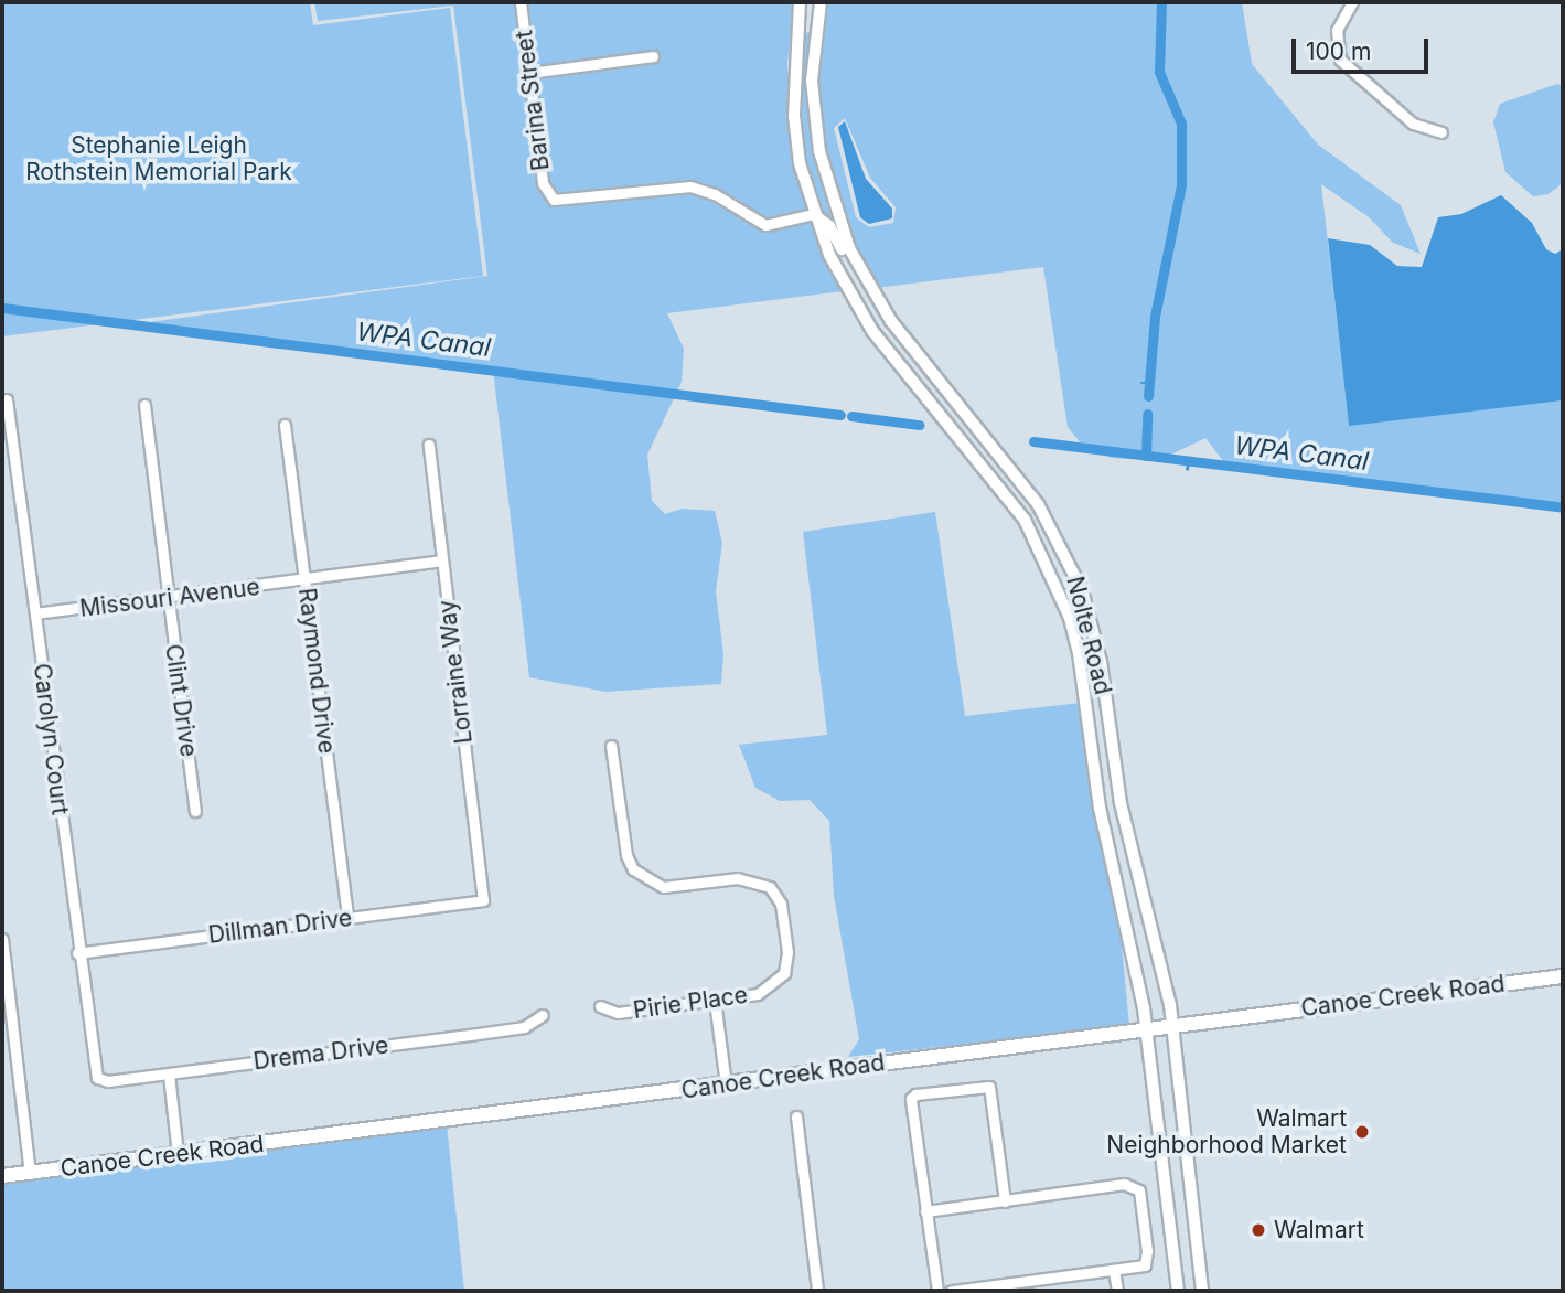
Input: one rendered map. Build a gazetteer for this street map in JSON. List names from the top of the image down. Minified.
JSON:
{"streets":{"main road":["Canoe Creek Road"],"street":["Barina Street","Missouri Avenue","Nolte Road","Raymond Drive","Lorraine Way","Clint Drive","Carolyn Court","Dillman Drive","Pirie Place","Drema Drive"]},"crossings":[["Barina Street","Nolte Road"],["Missouri Avenue","Raymond Drive"],["Missouri Avenue","Lorraine Way"],["Missouri Avenue","Clint Drive"],["Missouri Avenue","Carolyn Court"],["Nolte Road","Canoe Creek Road"],["Raymond Drive","Dillman Drive"],["Lorraine Way","Dillman Drive"],["Carolyn Court","Dillman Drive"],["Carolyn Court","Drema Drive"]],"water":["WPA Canal"],"parks":["Stephanie Leigh Rothstein Memorial Park"],"places":["Walmart Neighborhood Market","Walmart"],"scale_bar":"100 m"}
